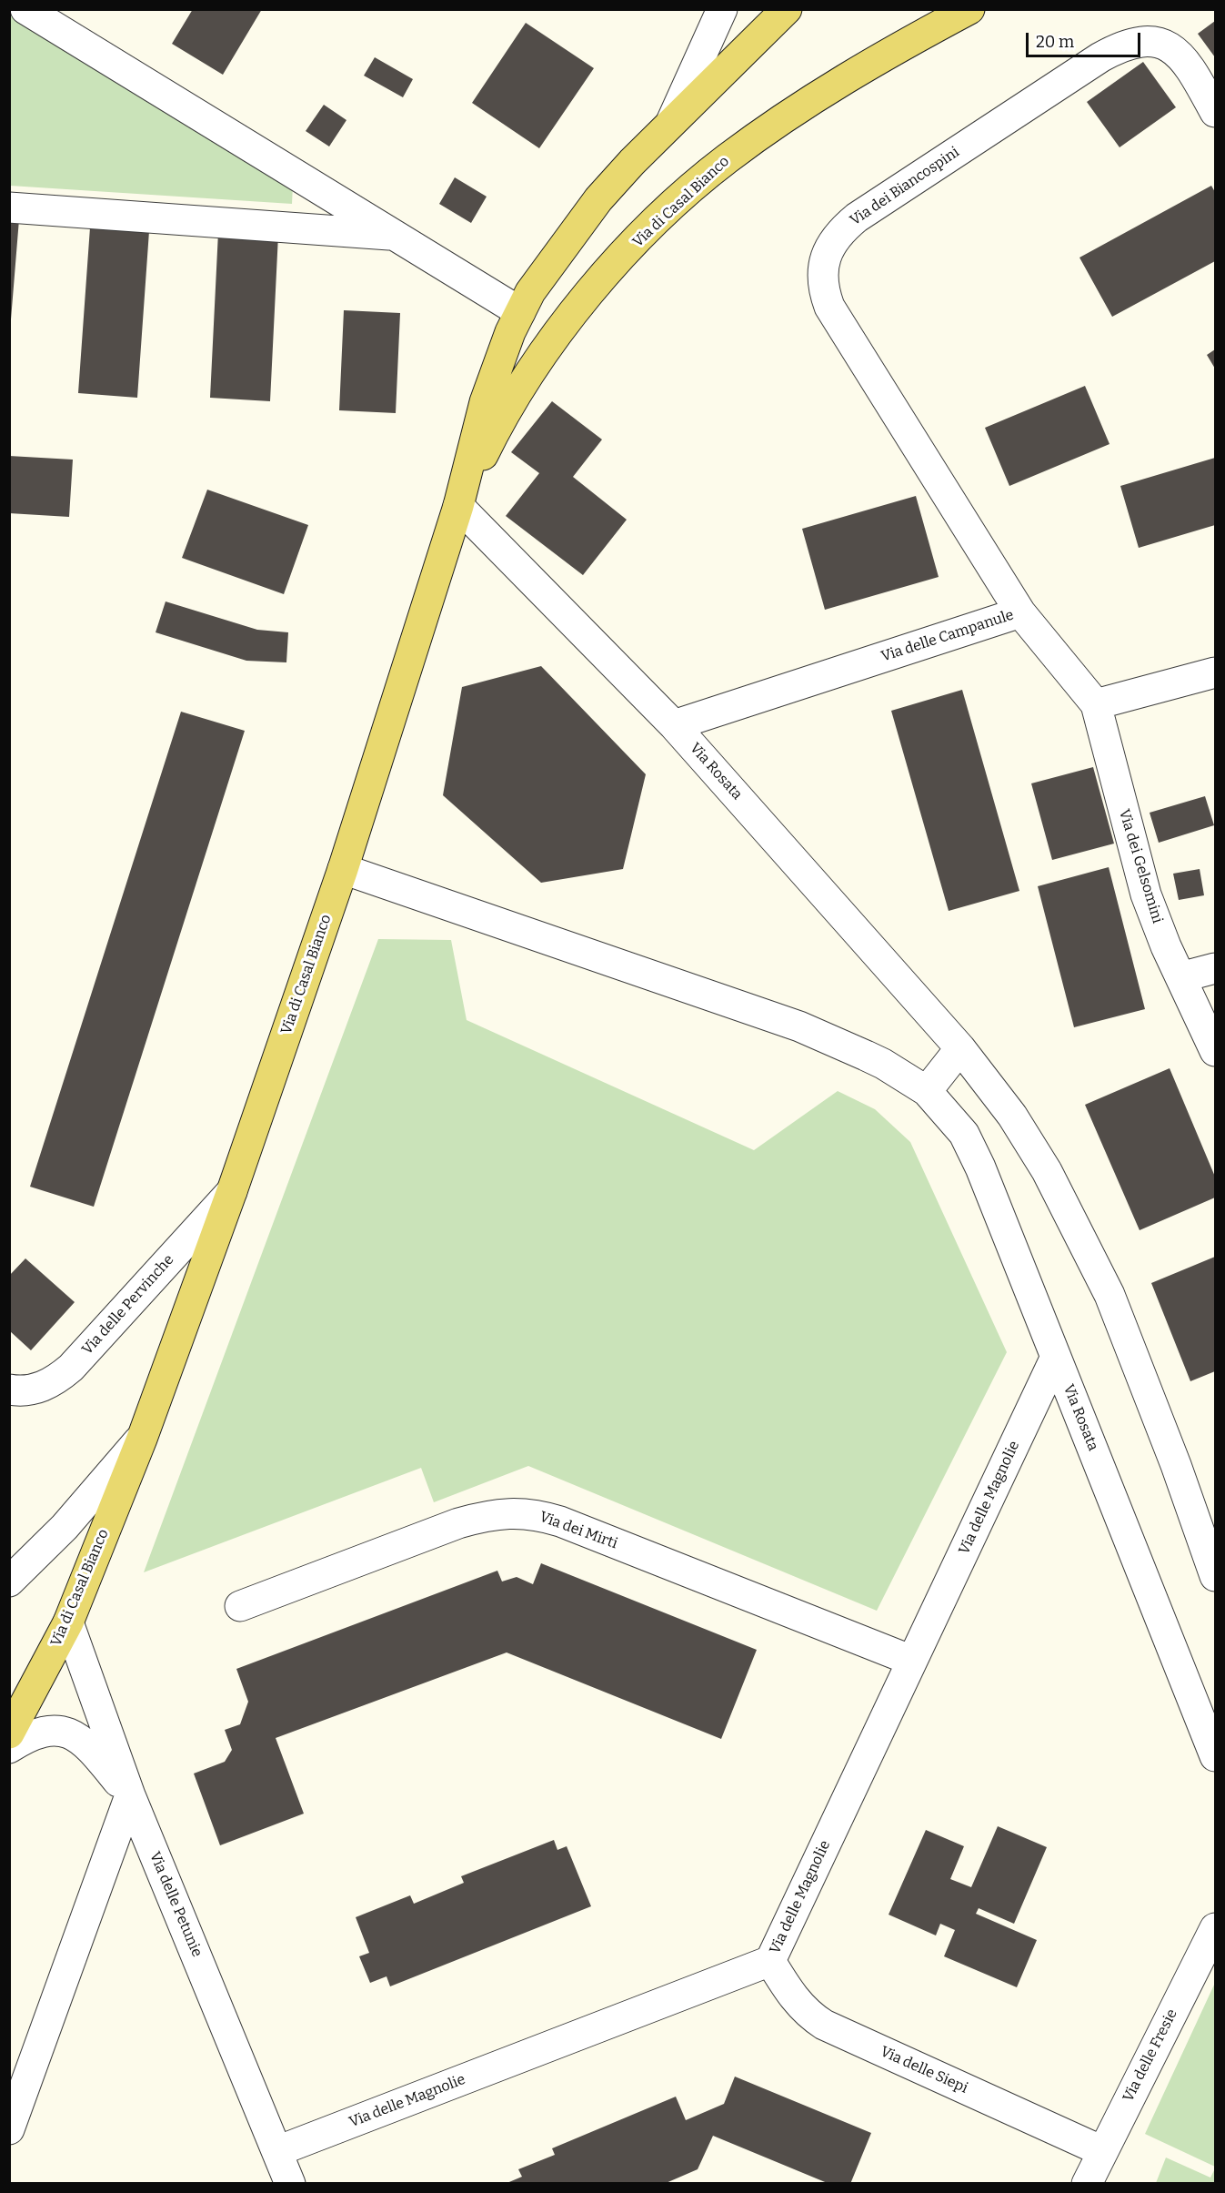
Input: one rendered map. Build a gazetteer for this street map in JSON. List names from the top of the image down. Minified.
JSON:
{"streets":{"main road":["Via di Casal Bianco"],"street":["Via dei Biancospini","Via delle Campanule","Via Rosata","Via dei Gelsomini","Via delle Pervinche","Via delle Magnolie","Via dei Mirti","Via delle Petunie","Via delle Fresie","Via delle Siepi"]},"crossings":[["Via dei Biancospini","Via delle Campanule"],["Via di Casal Bianco","Via Rosata"],["Via di Casal Bianco","Via delle Pervinche"],["Via di Casal Bianco","Via delle Petunie"],["Via delle Campanule","Via Rosata"],["Via delle Campanule","Via dei Gelsomini"],["Via Rosata","Via delle Magnolie"],["Via delle Magnolie","Via dei Mirti"],["Via delle Magnolie","Via delle Petunie"],["Via delle Magnolie","Via delle Siepi"],["Via delle Fresie","Via delle Siepi"]],"scale_bar":"20 m"}
